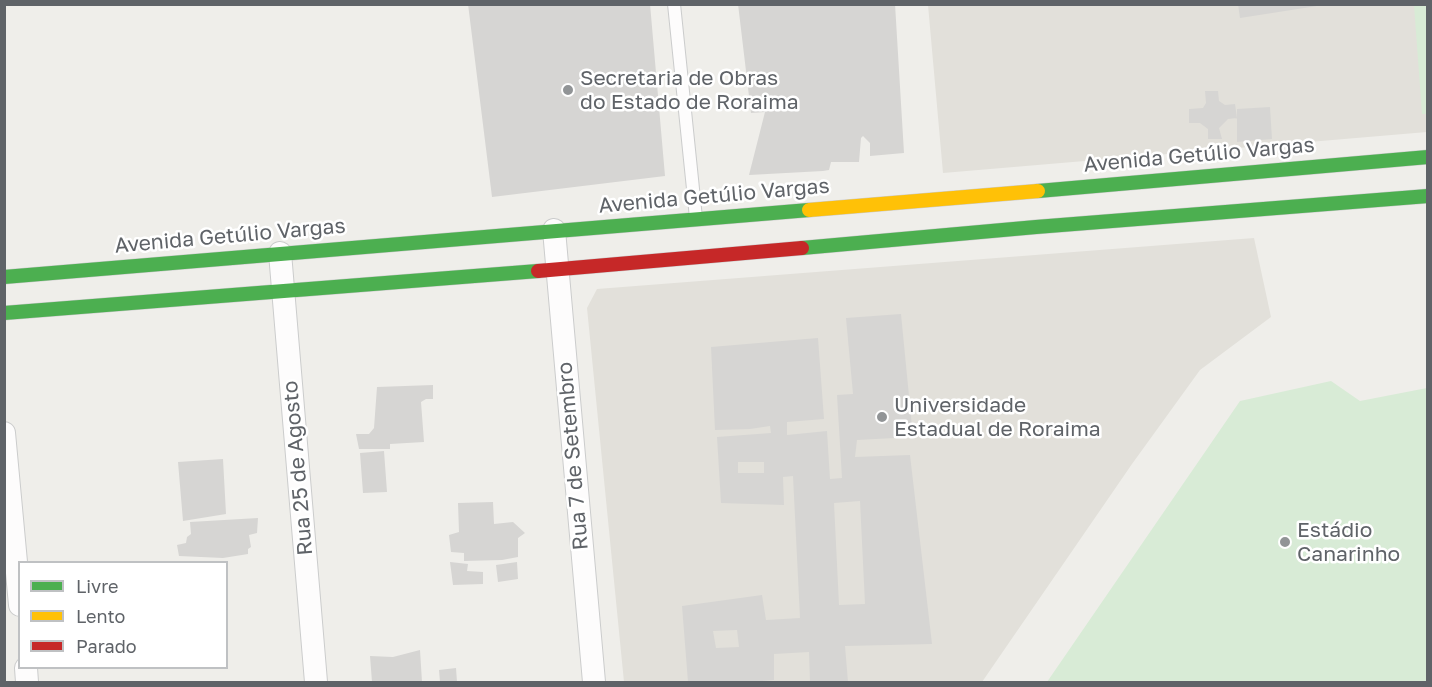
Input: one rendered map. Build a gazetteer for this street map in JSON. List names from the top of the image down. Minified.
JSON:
{"streets":{"main road":["Avenida Getúlio Vargas"],"street":["Rua 7 de Setembro","Rua 25 de Agosto"]},"crossings":[["Avenida Getúlio Vargas","Rua 7 de Setembro"],["Avenida Getúlio Vargas","Rua 25 de Agosto"]],"places":["Secretaria de Obras do Estado de Roraima","Universidade Estadual de Roraima","Estádio Canarinho"],"legend":["Livre","Lento","Parado"]}
